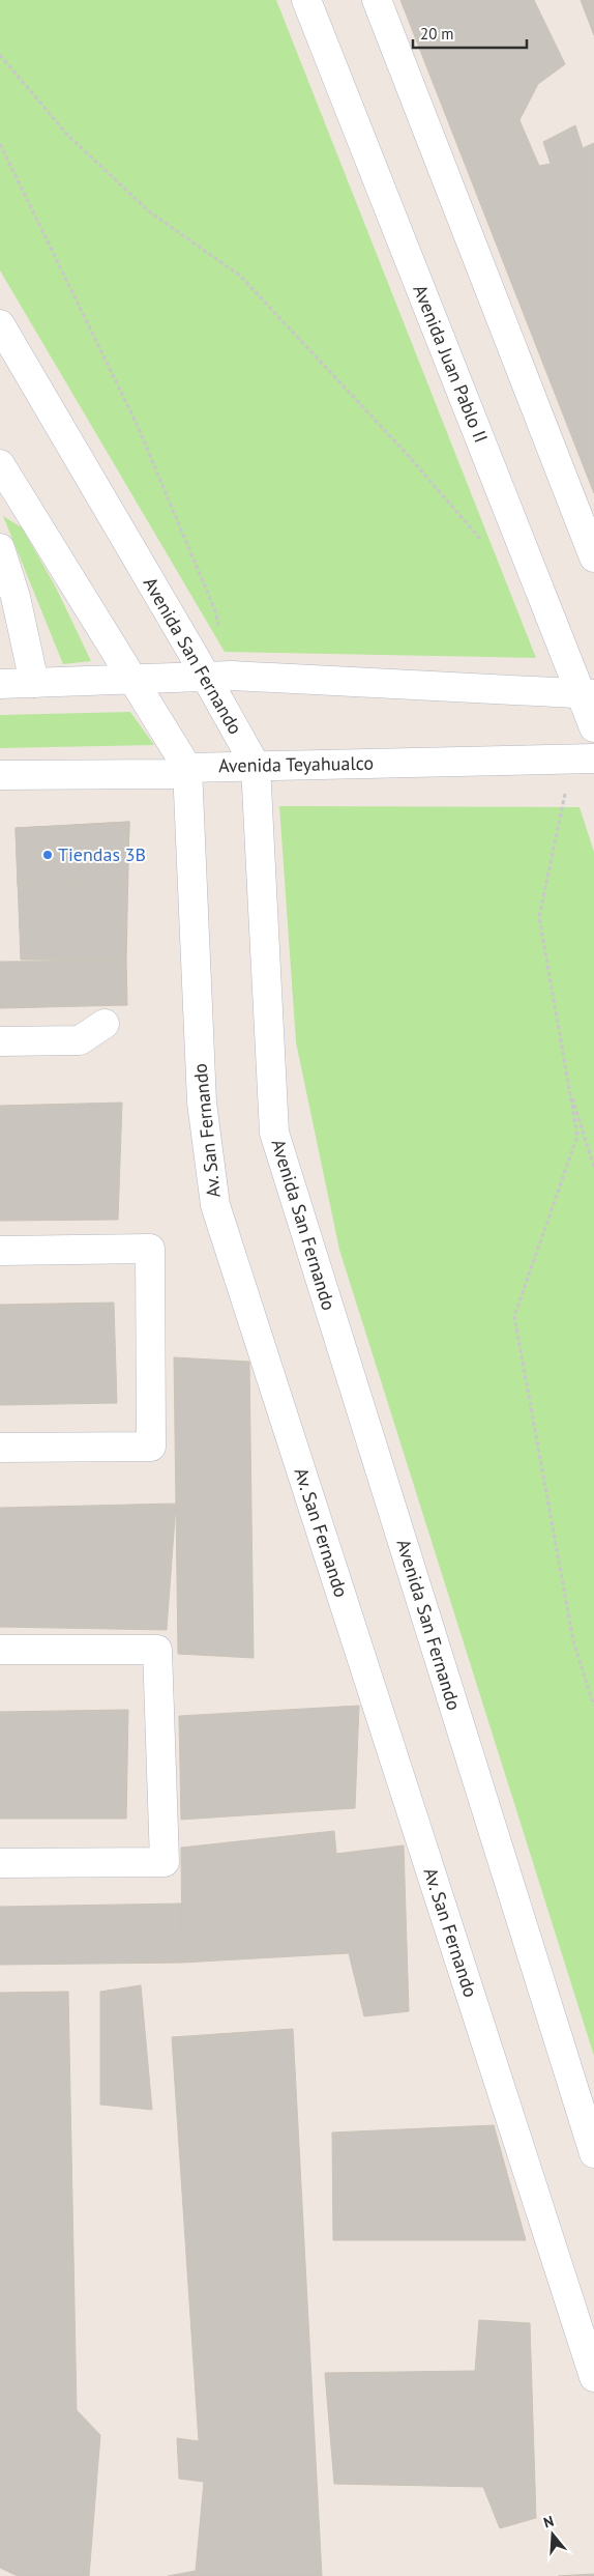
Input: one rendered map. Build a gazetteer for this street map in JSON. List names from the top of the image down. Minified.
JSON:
{"streets":{"street":["Avenida Juan Pablo II","Avenida San Fernando","Avenida Teyahualco","Av. San Fernando"]},"crossings":[["Avenida San Fernando","Avenida Teyahualco"],["Avenida Teyahualco","Av. San Fernando"]],"places":["Tiendas 3B"],"scale_bar":"20 m","north":"top"}
